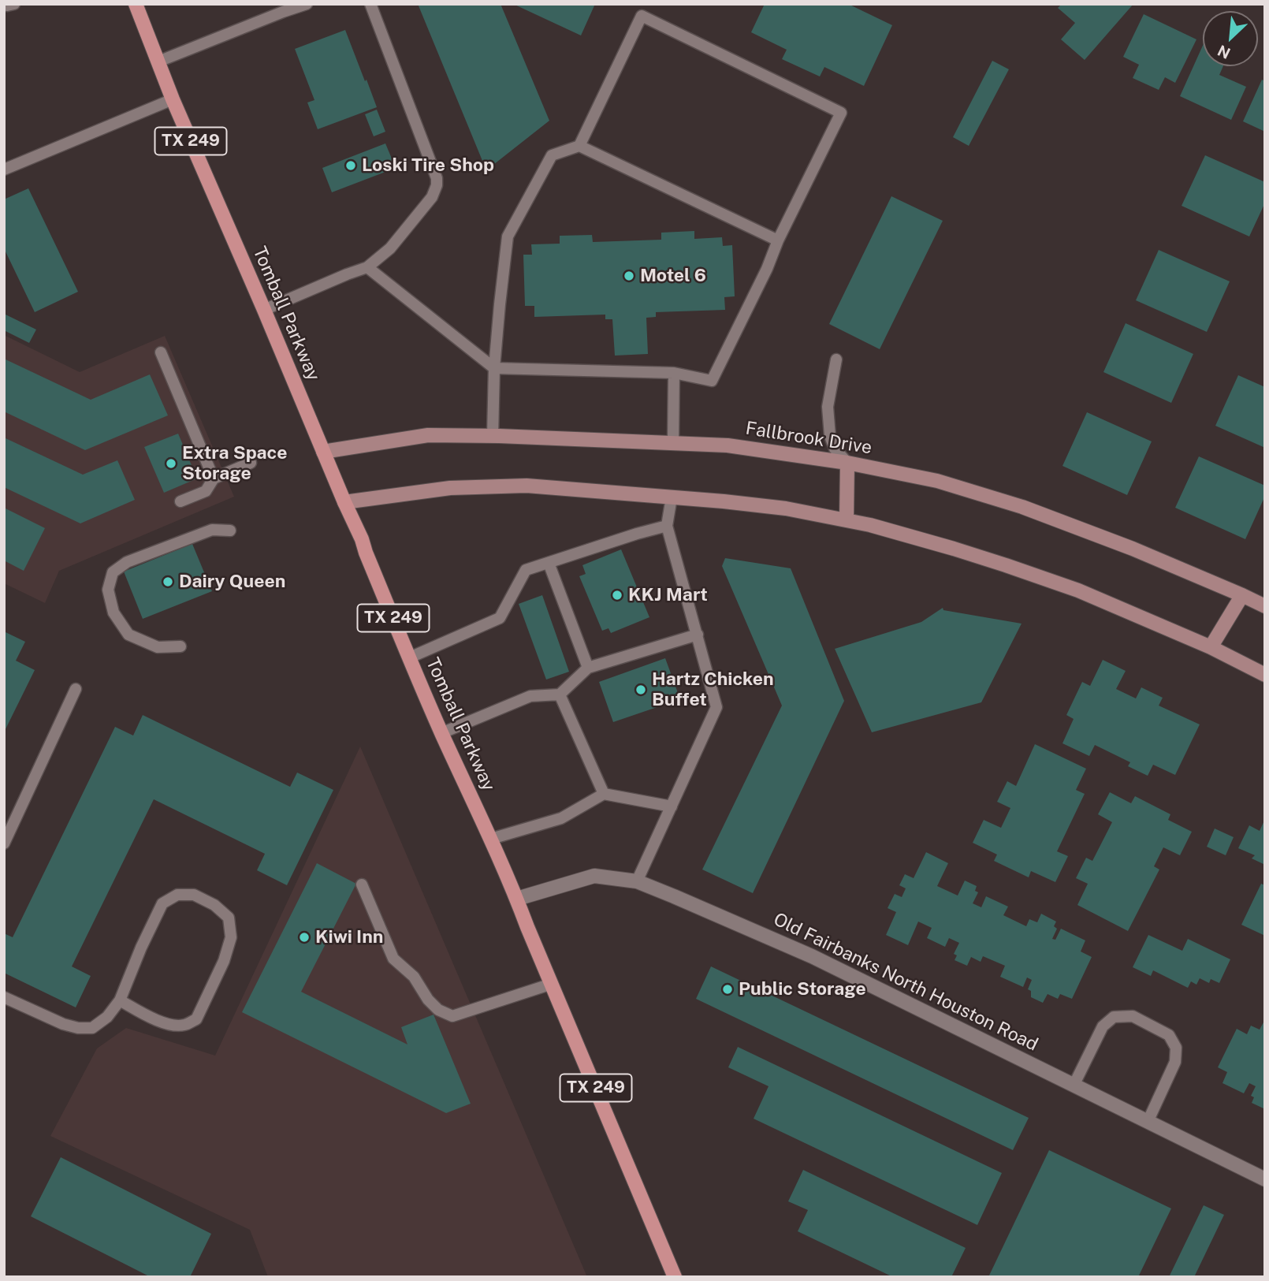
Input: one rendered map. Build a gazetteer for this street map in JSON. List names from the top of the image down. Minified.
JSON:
{"streets":{"main road":["TX 249","Tomball Parkway","Fallbrook Drive"],"street":["Old Fairbanks North Houston Road"]},"crossings":[["Tomball Parkway","Fallbrook Drive"],["Tomball Parkway","Old Fairbanks North Houston Road"]],"places":["Loski Tire Shop","Motel 6","Extra Space Storage","Dairy Queen","KKJ Mart","Hartz Chicken Buffet","Kiwi Inn","Public Storage"],"north":"bottom left"}
